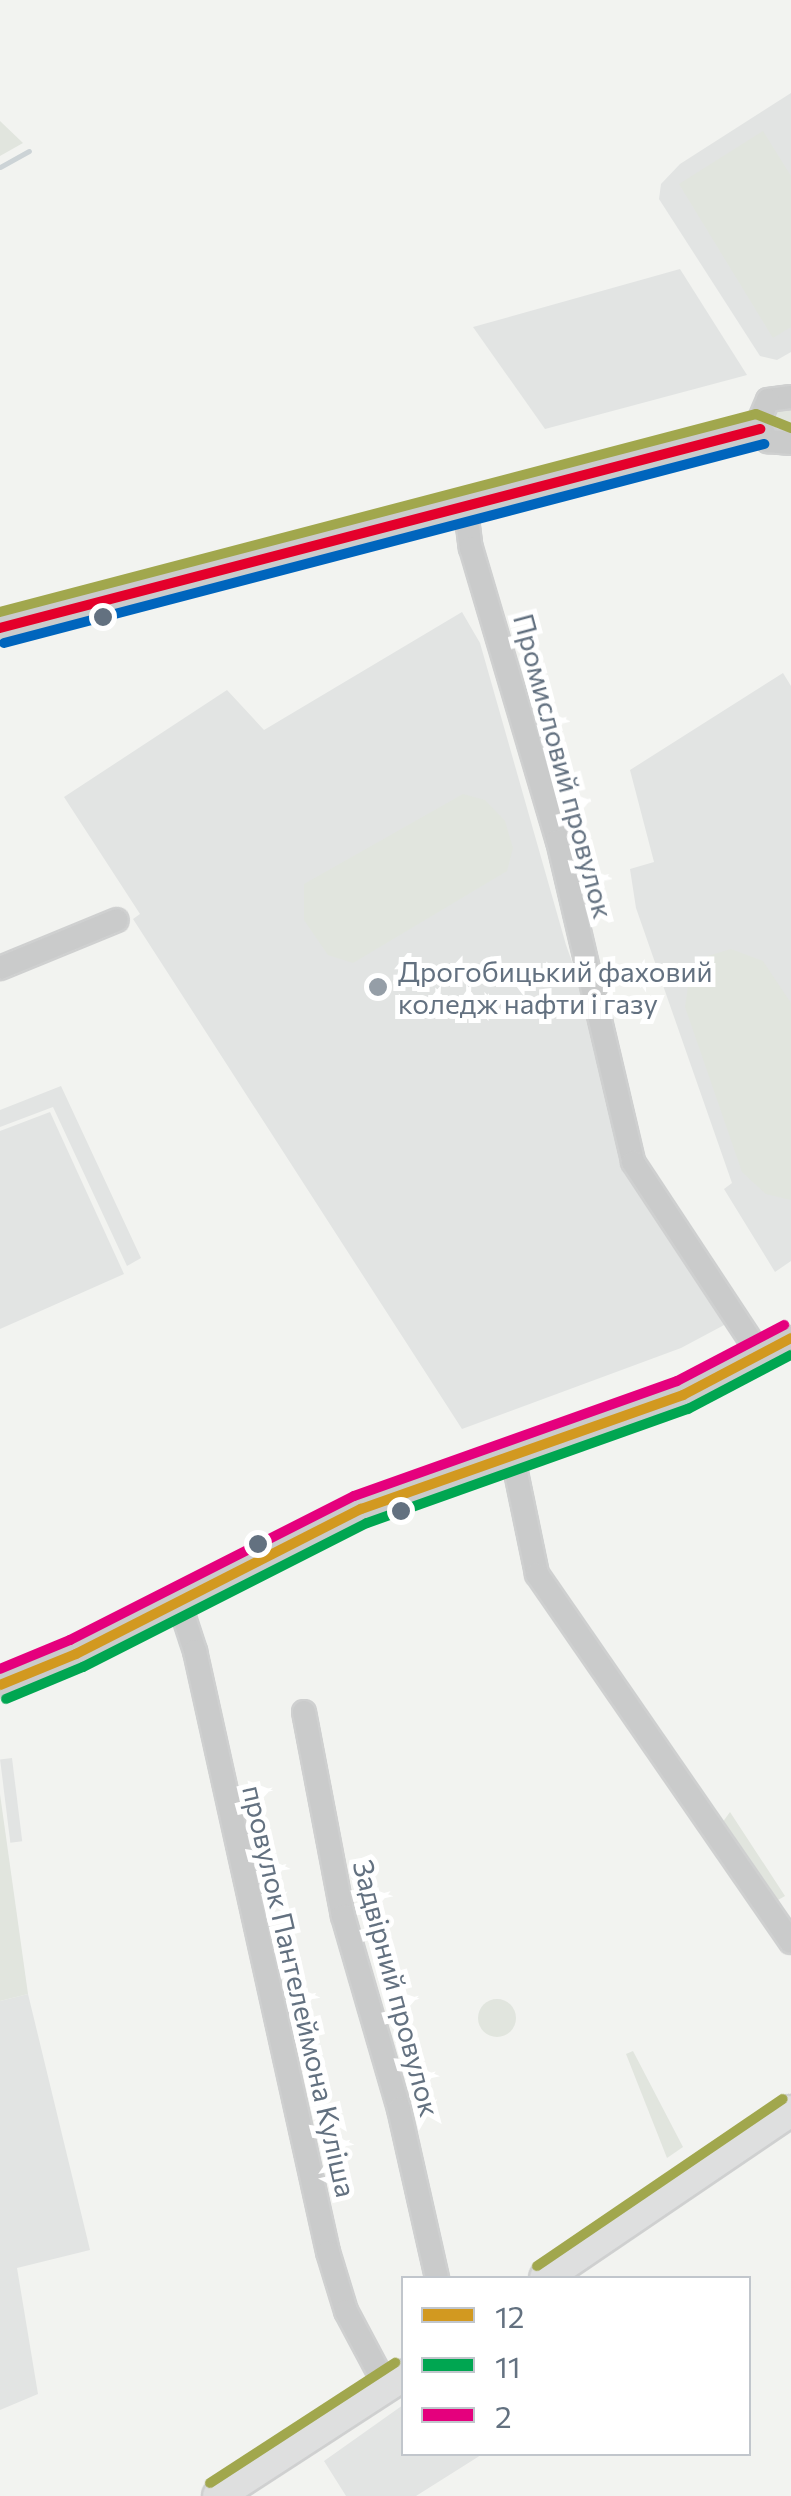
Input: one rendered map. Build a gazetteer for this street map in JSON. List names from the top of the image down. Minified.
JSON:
{"streets":{"street":["Промисловий провулок","Задвірний провулок","провулок Пантелеймона Куліша"]},"places":["Дрогобицький фаховий коледж нафти і газу"],"lines":["transit line 2","transit line 12","transit line 11"],"legend":["12","11","2"]}
